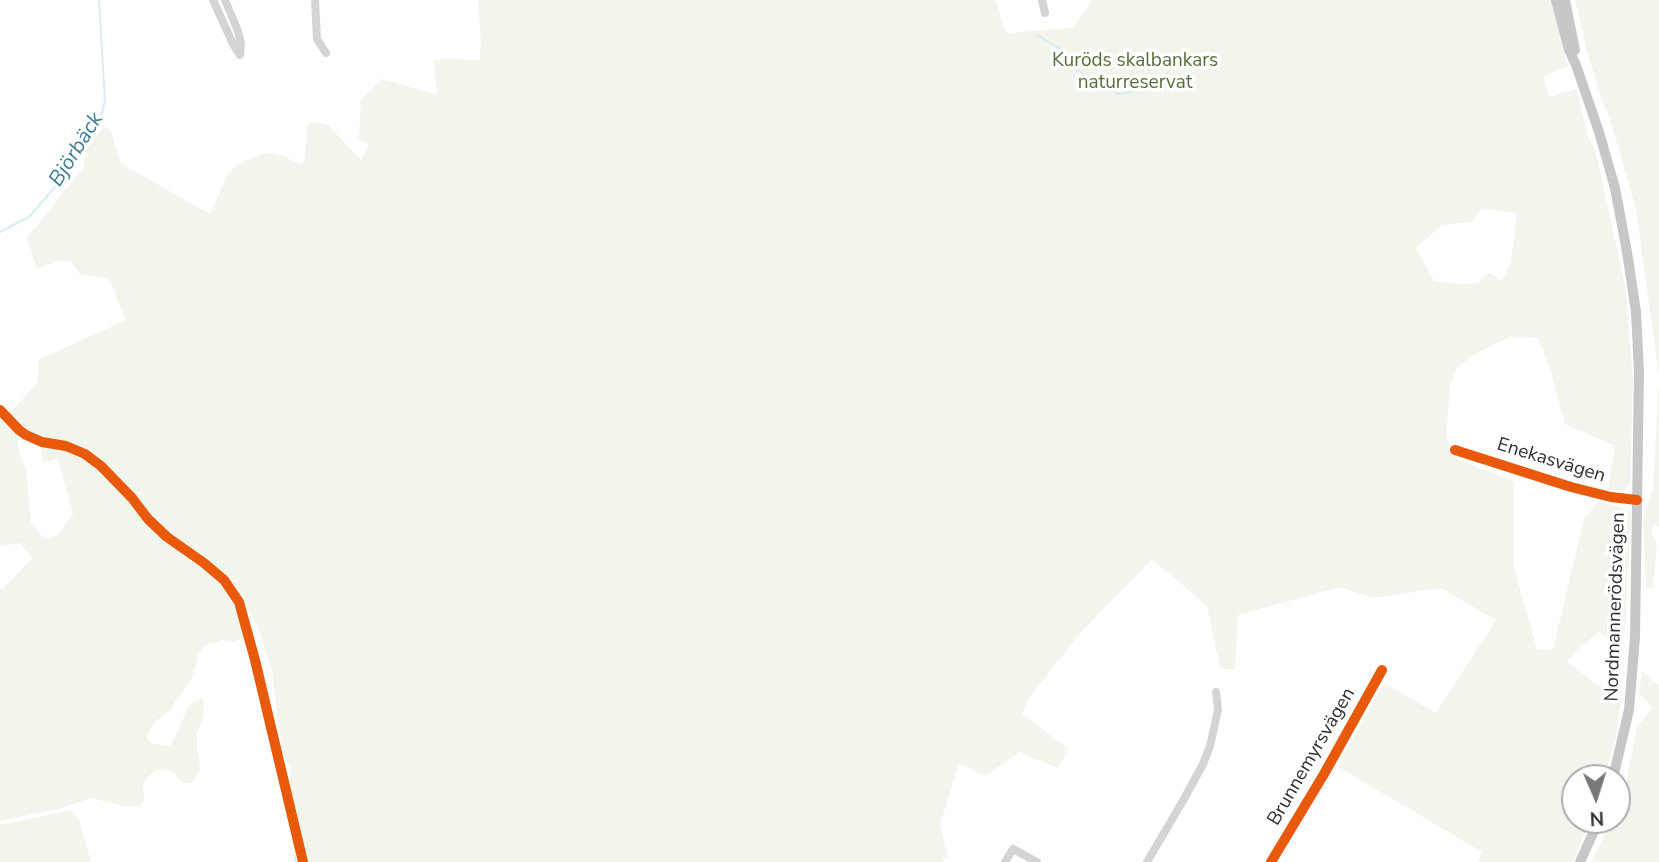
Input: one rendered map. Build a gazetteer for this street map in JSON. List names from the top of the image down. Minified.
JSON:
{"streets":{"main road":["Nordmannerödsvägen"],"street":["Enekasvägen","Brunnemyrsvägen"]},"crossings":[["Enekasvägen","Nordmannerödsvägen"]],"water":["Björbäck"],"parks":["Kuröds skalbankars naturreservat"],"north":"bottom"}
